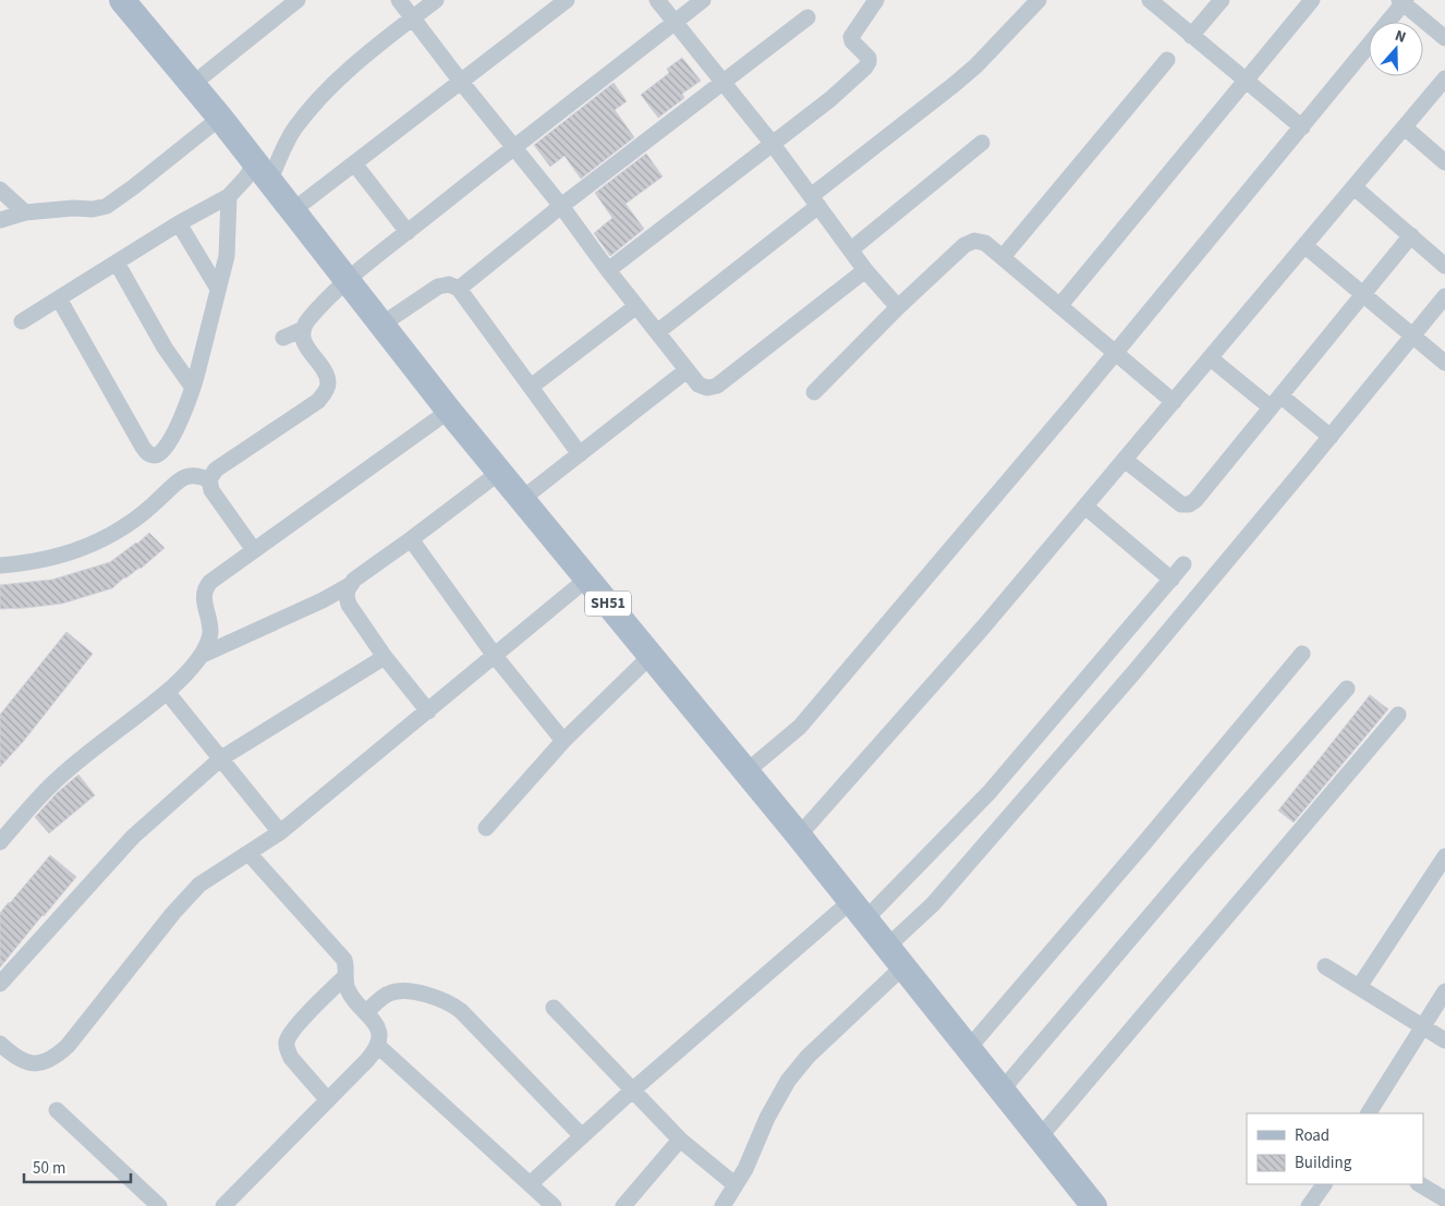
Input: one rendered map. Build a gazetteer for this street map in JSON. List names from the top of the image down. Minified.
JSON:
{"streets":{"main road":["SH51"]},"legend":["Road","Building"],"scale_bar":"50 m","north":"top"}
